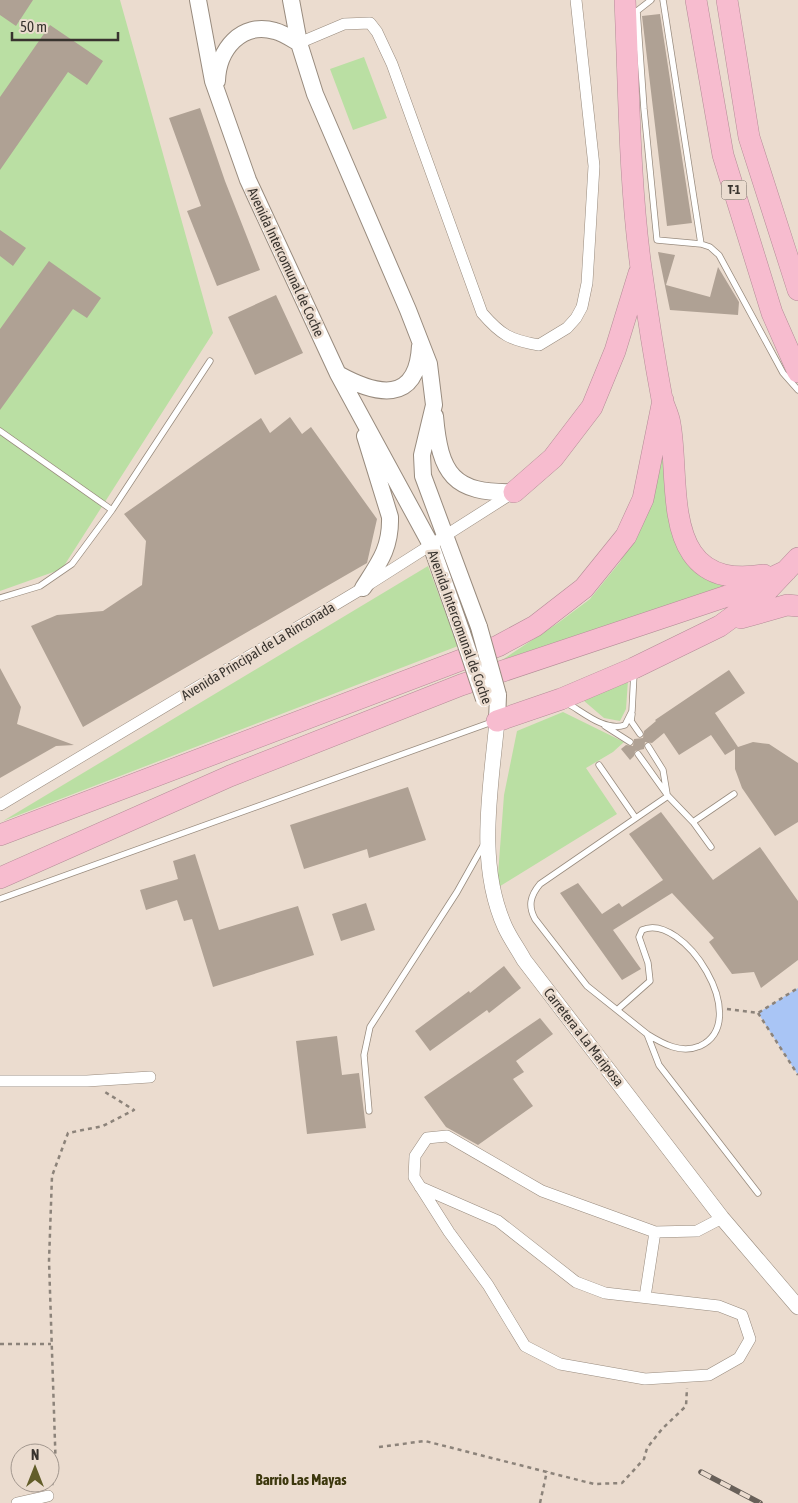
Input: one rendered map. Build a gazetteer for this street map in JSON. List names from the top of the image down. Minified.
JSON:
{"streets":{"highway":["T-1"],"main road":["Avenida Intercomunal de Coche"],"street":["Avenida Principal de La Rinconada","Carretera a La Mariposa"]},"crossings":[["Avenida Intercomunal de Coche","Avenida Principal de La Rinconada"],["Avenida Intercomunal de Coche","Carretera a La Mariposa"]],"districts":["Barrio Las Mayas"],"scale_bar":"50 m","north":"top"}
